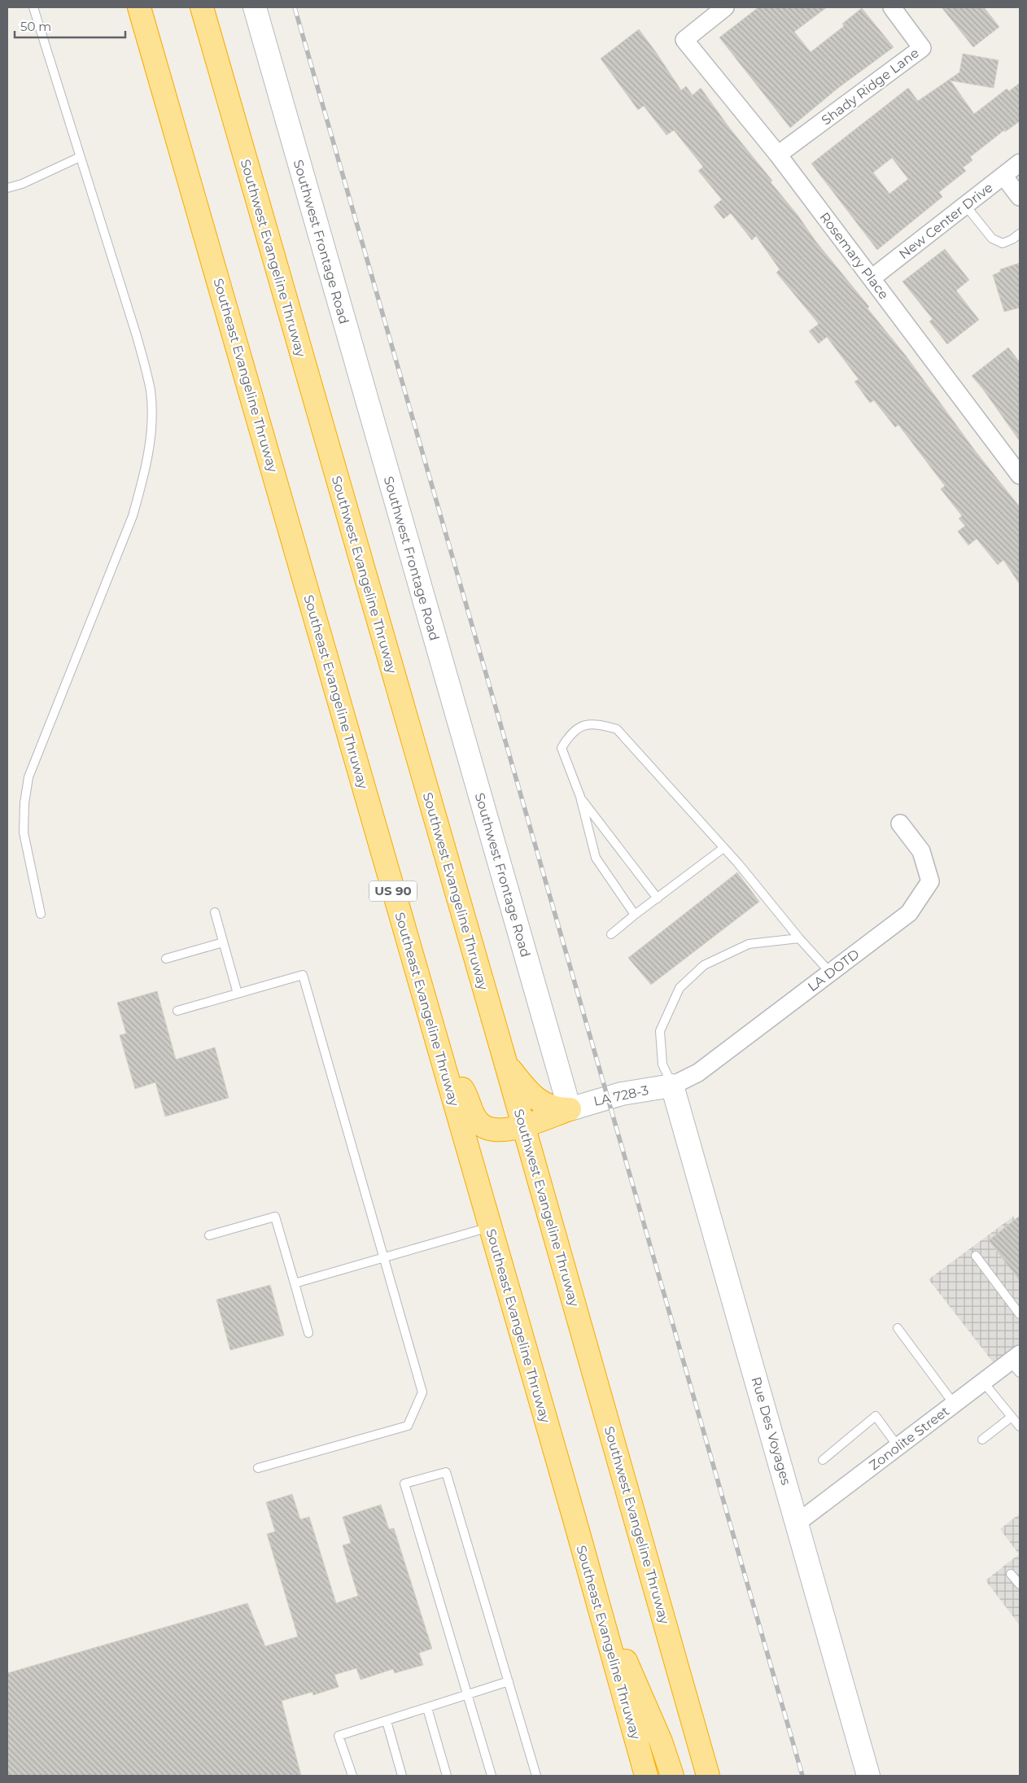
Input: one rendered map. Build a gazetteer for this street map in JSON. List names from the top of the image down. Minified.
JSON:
{"streets":{"highway":["Southwest Evangeline Thruway","Southeast Evangeline Thruway","US 90"],"main road":["Southwest Frontage Road","LA 728-3","Rue Des Voyages"],"street":["Shady Ridge Lane","New Center Drive","Rosemary Place","LA DOTD","Zonolite Street"]},"crossings":[["Shady Ridge Lane","Rosemary Place"],["New Center Drive","Rosemary Place"],["Southwest Frontage Road","LA 728-3"],["LA DOTD","LA 728-3"],["LA DOTD","Rue Des Voyages"],["LA 728-3","Rue Des Voyages"],["Rue Des Voyages","Zonolite Street"]],"scale_bar":"50 m"}
